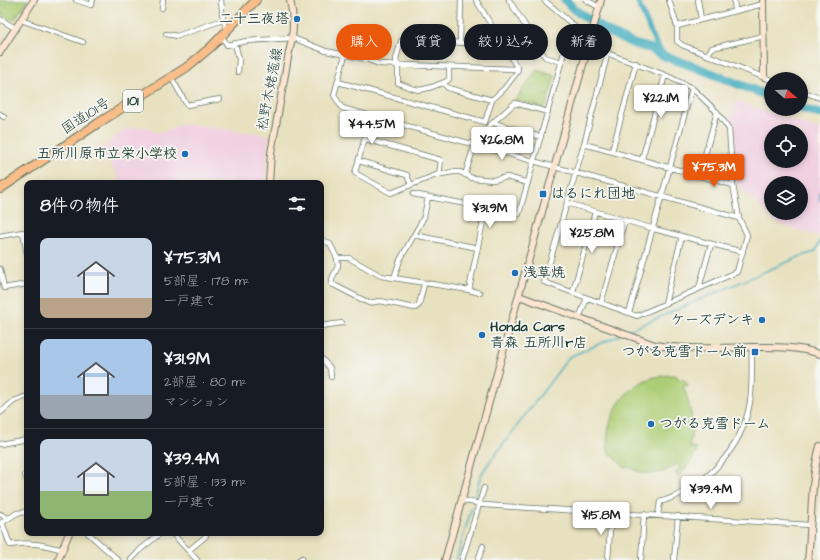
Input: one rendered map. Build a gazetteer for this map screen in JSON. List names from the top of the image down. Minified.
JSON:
{"streets":{"highway":["101","国道101号"],"street":["松野木姥萢線"]},"places":{"other":["二十三夜塔","五所川原市立栄小学校","浅草焼","ケーズデンキ","Honda Cars 青森 五所川r店","つがる克雪ドーム"],"transit":["はるにれ団地","つがる克雪ドーム前"]},"north":"right","page":{"chip":["購入","賃貸","絞り込み","新着"],"price":["¥22.1M","¥44.5M","¥26.8M","¥75.3M","¥31.9M","¥25.8M","¥39.4M","¥15.8M"],"heading":"8件の物件","list":[{"name":"¥75.3M","note":"5部屋 · 178 m² · 一戸建て"},{"name":"¥31.9M","note":"2部屋 · 80 m² · マンション"},{"name":"¥39.4M","note":"5部屋 · 133 m² · 一戸建て"}]}}
